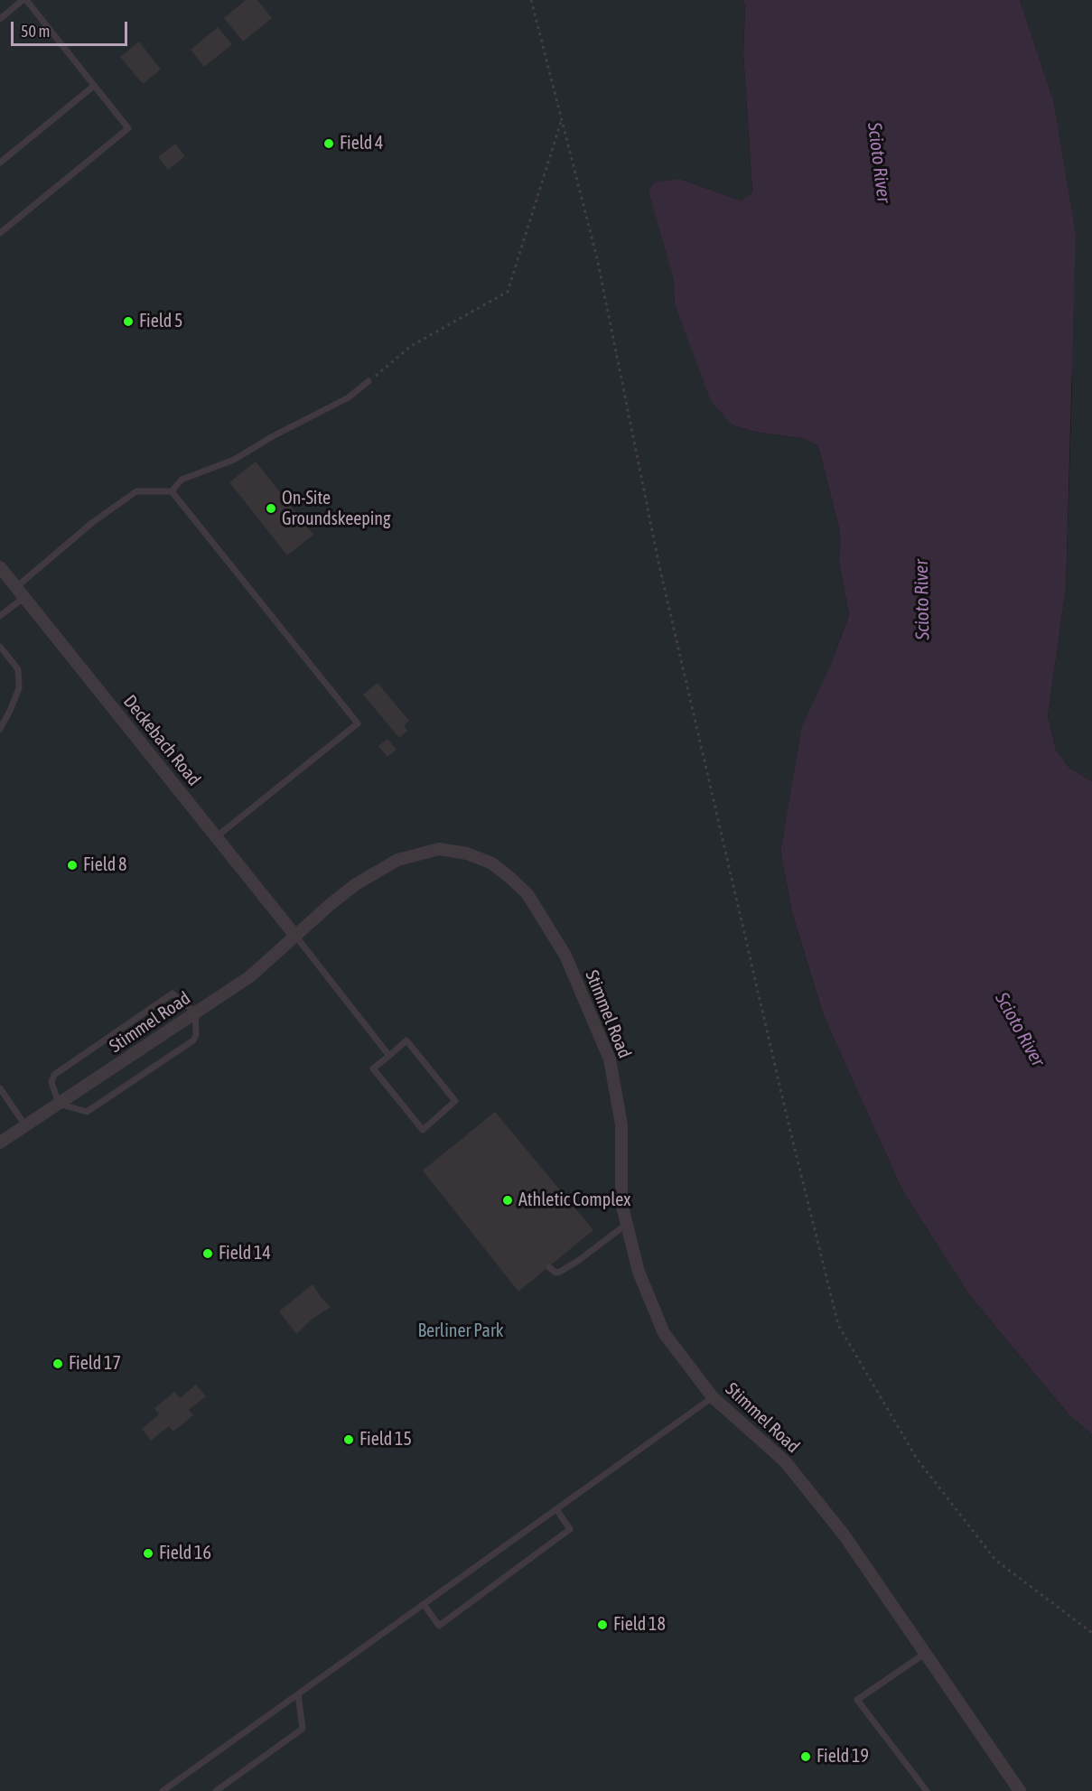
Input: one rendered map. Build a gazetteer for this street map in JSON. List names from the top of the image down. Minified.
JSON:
{"streets":{"street":["Deckebach Road","Stimmel Road"]},"crossings":[["Deckebach Road","Stimmel Road"]],"water":["Scioto River"],"parks":["Berliner Park"],"places":["Field 4","Field 5","On-Site Groundskeeping","Field 8","Athletic Complex","Field 14","Field 17","Field 15","Field 16","Field 18","Field 19"],"scale_bar":"50 m"}
